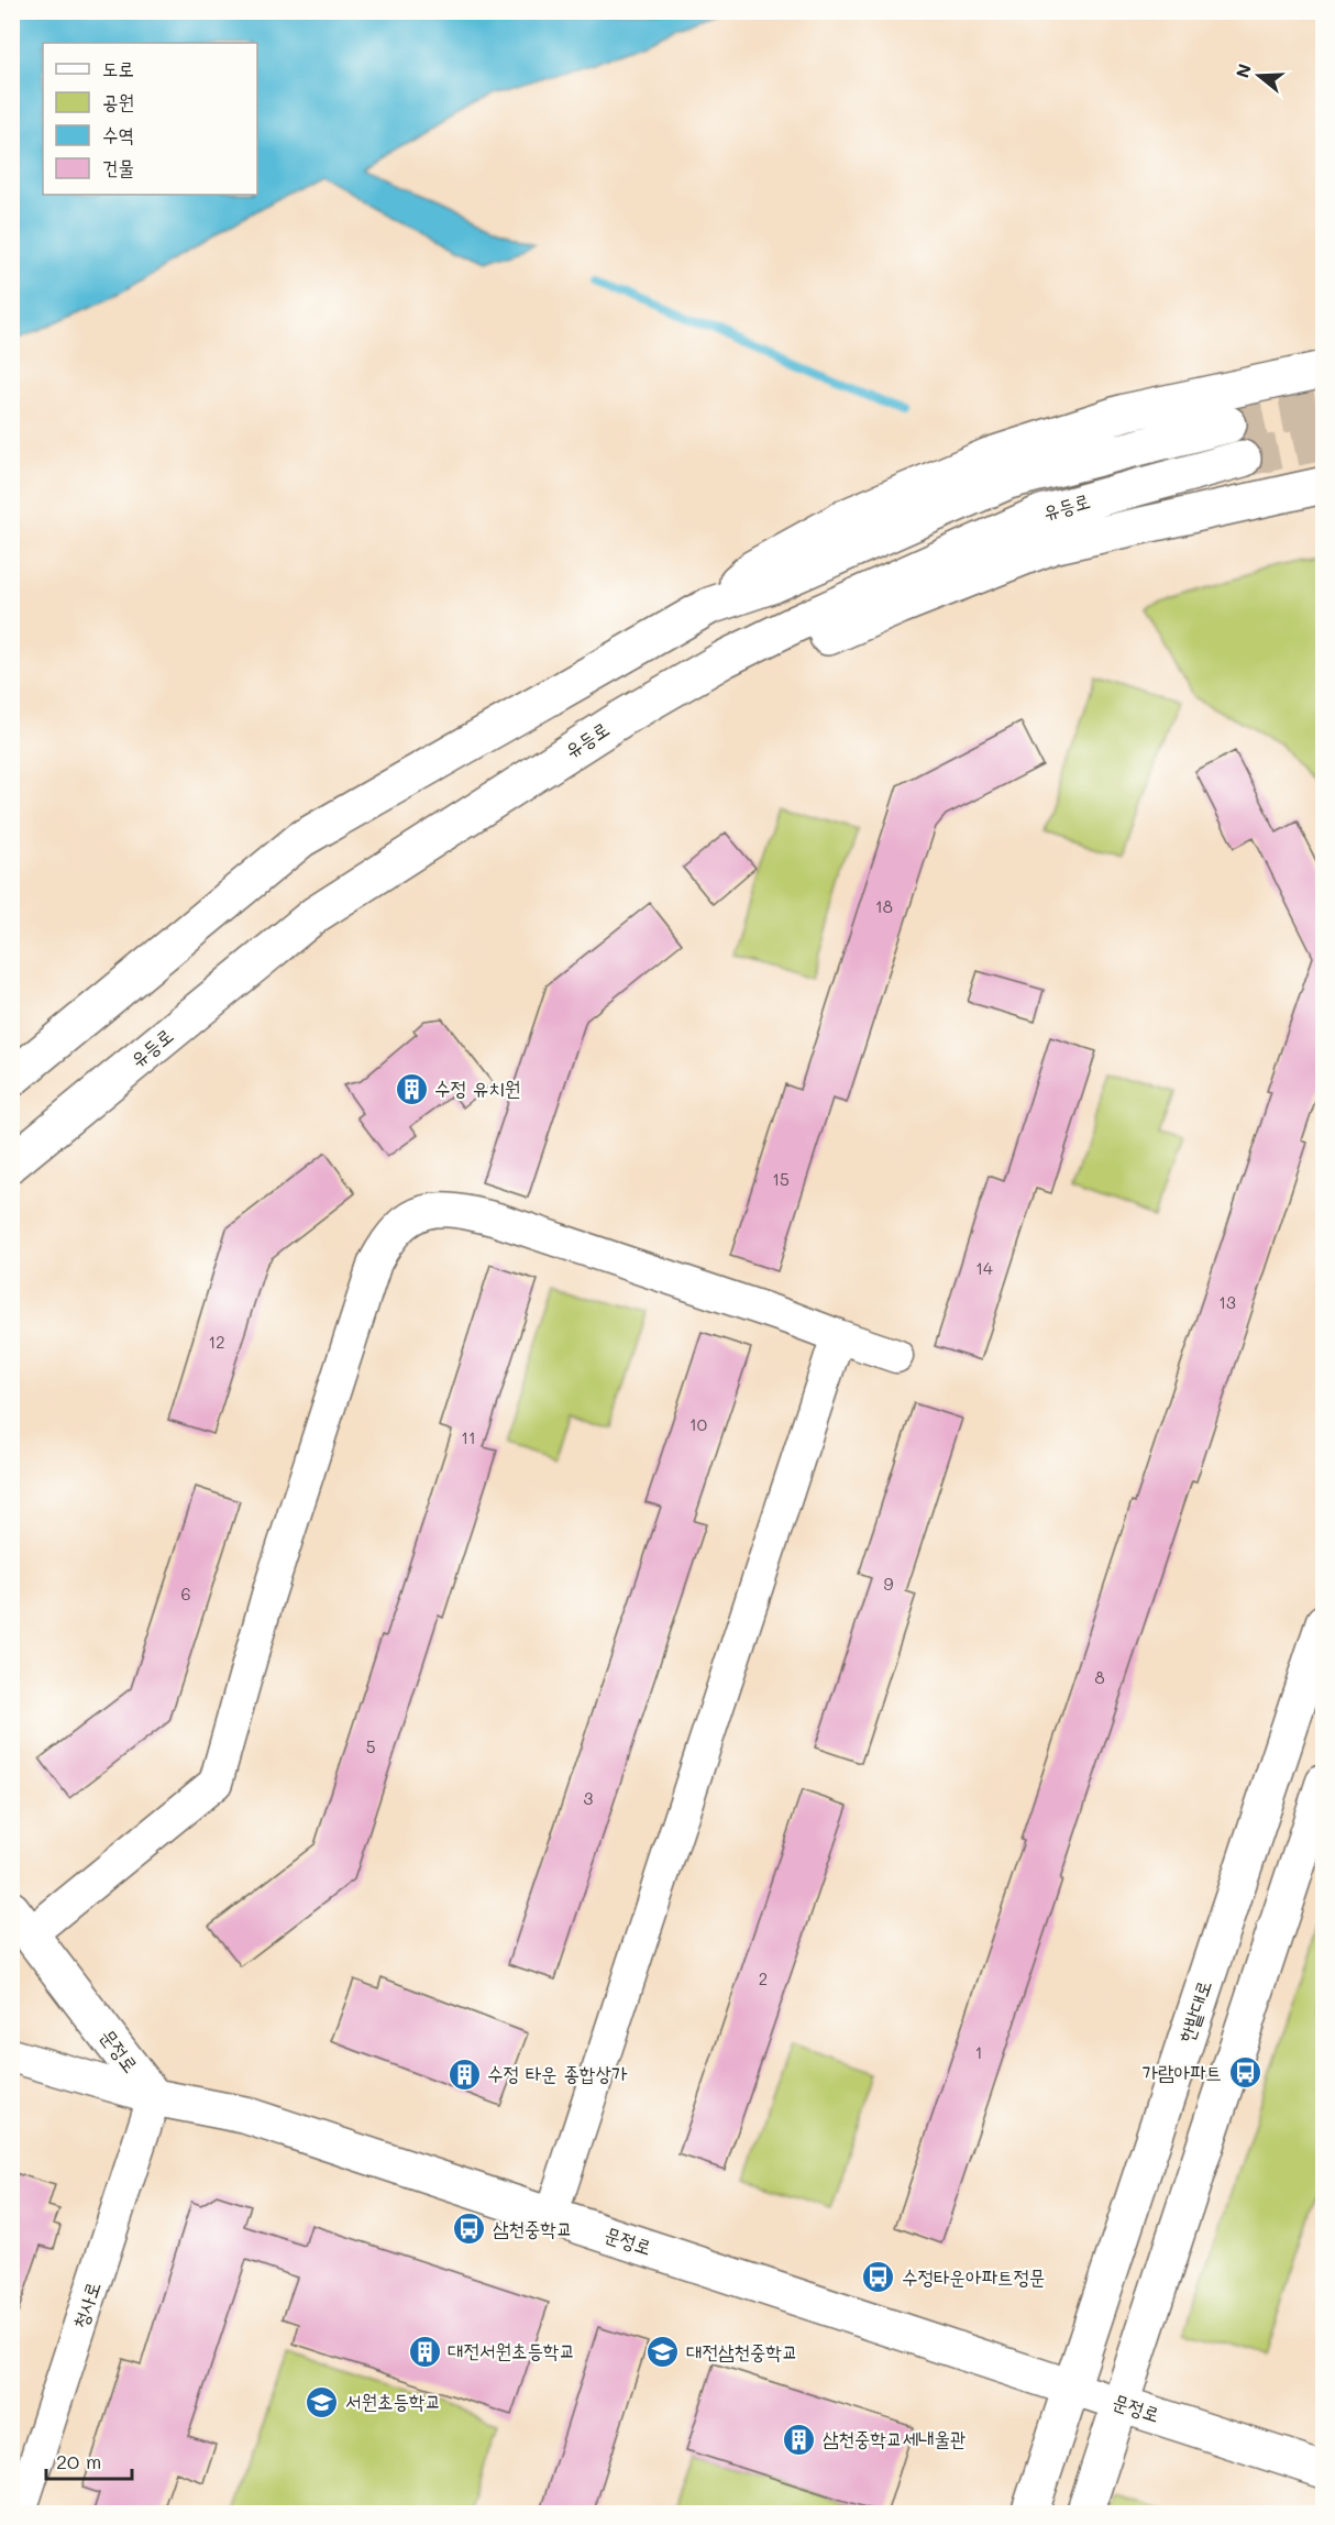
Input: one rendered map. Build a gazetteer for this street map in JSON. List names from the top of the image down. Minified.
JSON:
{"streets":{"main road":["유등로","한밭대로","문정로"],"street":["청사로"]},"crossings":[["한밭대로","문정로"],["문정로","청사로"]],"places":{"building":["수정 유치원","수정 타운 종합상가","대전서원초등학교","삼천중학교세내울관"],"bus stop":["가람아파트","삼천중학교","수정타운아파트정문"],"school or university":["대전삼천중학교","서원초등학교"]},"house_numbers":["18","15","14","13","12","10","11","9","6","8","5","3","2","1"],"legend":["도로","공원","수역","건물"],"scale_bar":"20 m","north":"left"}
